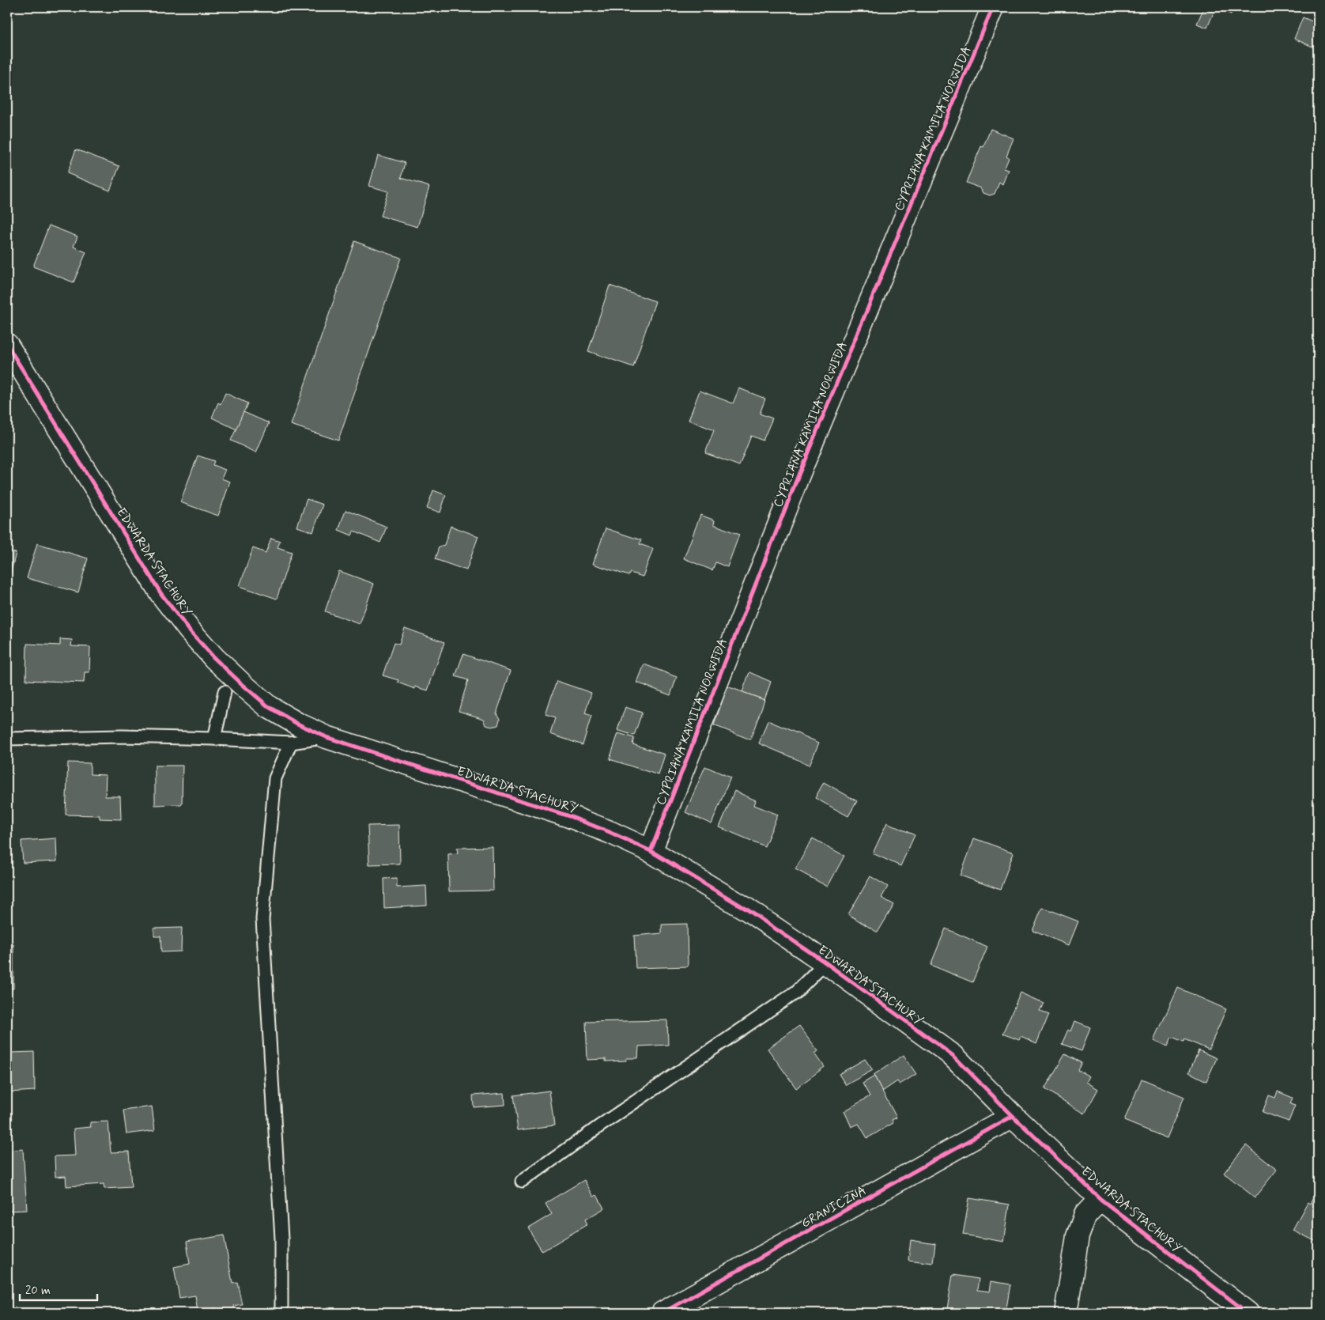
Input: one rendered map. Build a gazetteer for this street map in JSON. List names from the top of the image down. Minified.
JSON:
{"streets":{"street":["CYPRIANA KAMILA NORWIDA","EDWARDA STACHURY","GRANICZNA"]},"crossings":[["CYPRIANA KAMILA NORWIDA","EDWARDA STACHURY"],["EDWARDA STACHURY","GRANICZNA"]],"scale_bar":"20 m"}
